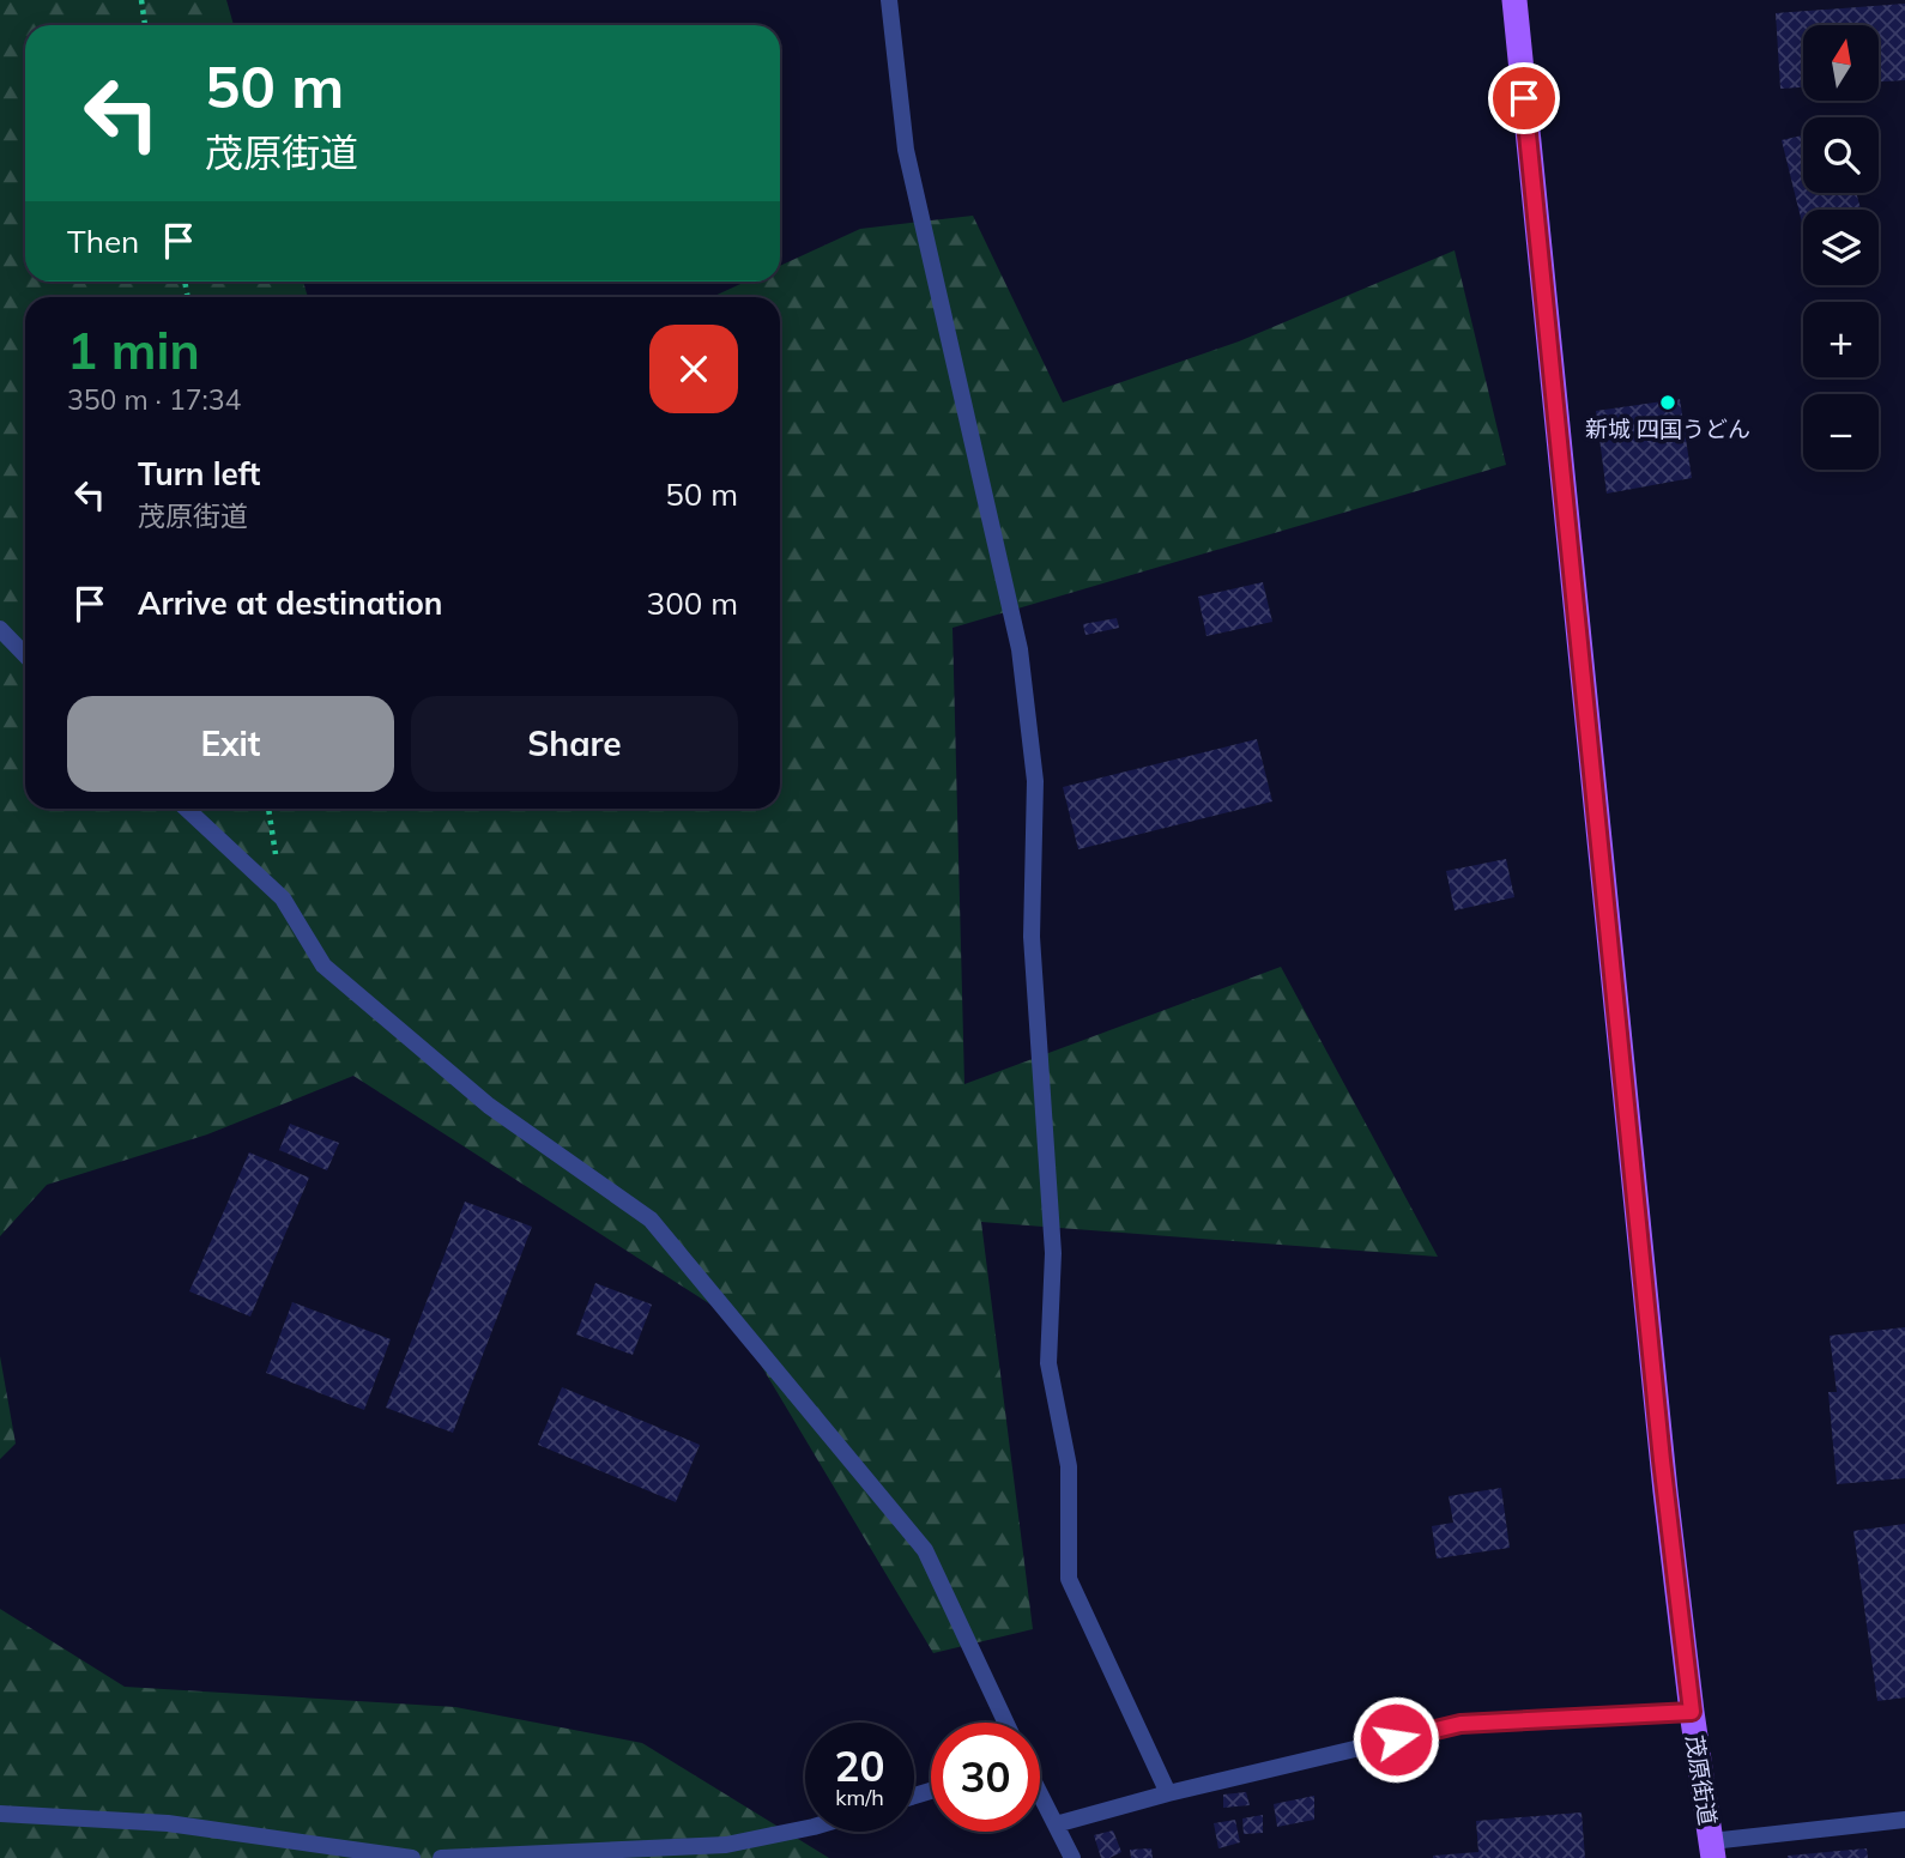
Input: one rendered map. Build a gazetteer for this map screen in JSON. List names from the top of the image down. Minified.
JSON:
{"streets":{"main road":["茂原街道"]},"places":["新城 四国うどん"],"north":"top","page":{"map_buttons":["+","−"],"turn":["50 m","茂原街道"],"then":"Then","heading":["1 min","350 m · 17:34"],"list":[{"name":"Turn left","note":"茂原街道","value":"50 m"},{"name":"Arrive at destination","value":"300 m"}],"buttons":["Exit","Share"],"speed":"20 km/h","limit":"30"}}
